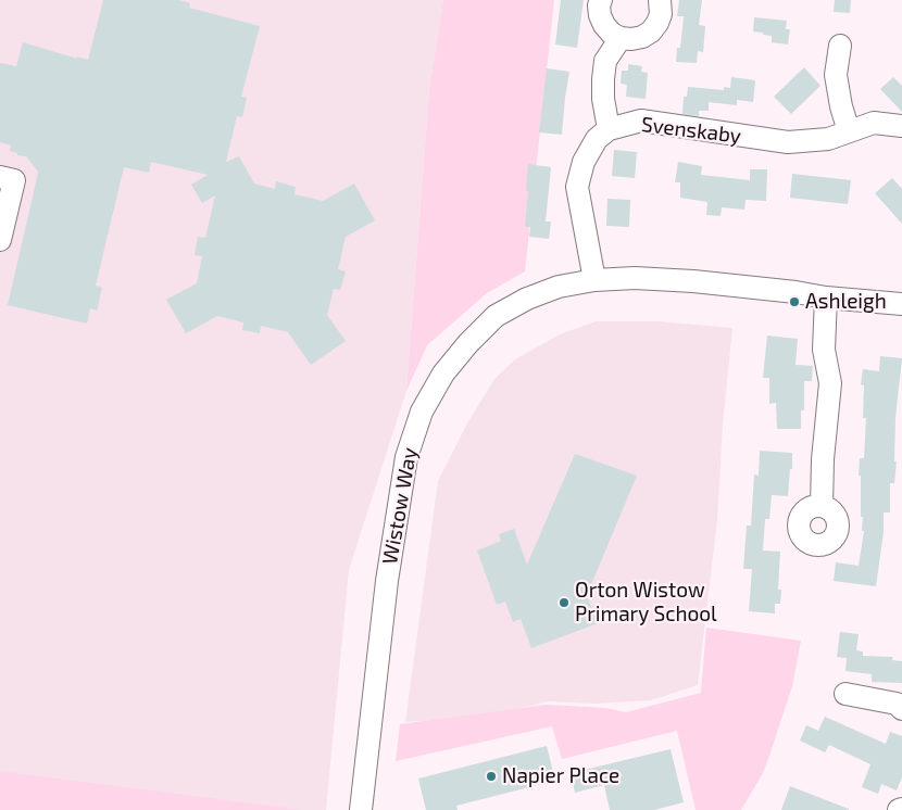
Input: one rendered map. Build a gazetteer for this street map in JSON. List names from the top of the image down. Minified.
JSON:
{"streets":{"street":["Svenskaby","Wistow Way"]},"places":["Ashleigh","Orton Wistow Primary School","Napier Place"]}
